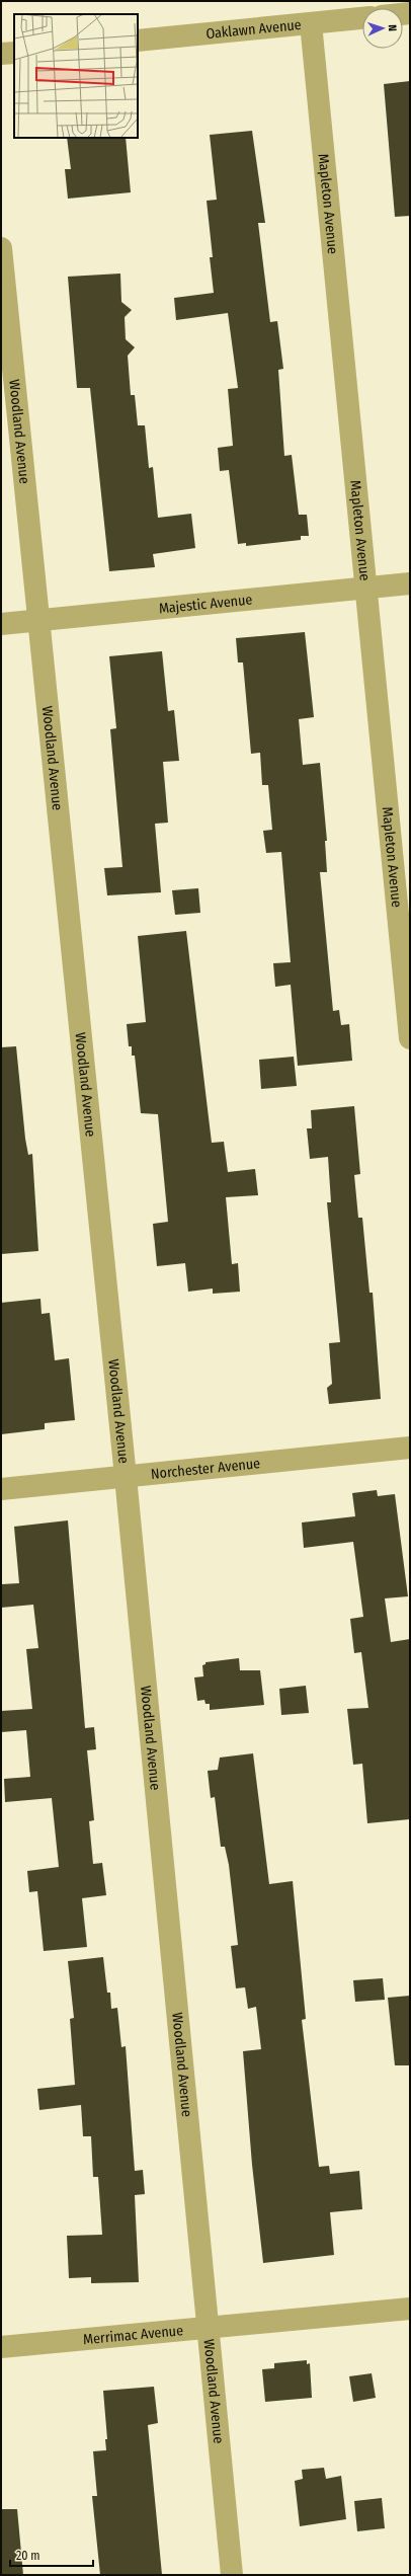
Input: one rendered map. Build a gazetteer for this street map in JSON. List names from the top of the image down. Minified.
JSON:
{"streets":{"street":["Oaklawn Avenue","Mapleton Avenue","Woodland Avenue","Majestic Avenue","Norchester Avenue","Merrimac Avenue"]},"crossings":[["Oaklawn Avenue","Mapleton Avenue"],["Mapleton Avenue","Majestic Avenue"],["Woodland Avenue","Majestic Avenue"],["Woodland Avenue","Norchester Avenue"],["Woodland Avenue","Merrimac Avenue"]],"scale_bar":"20 m","north":"right"}
